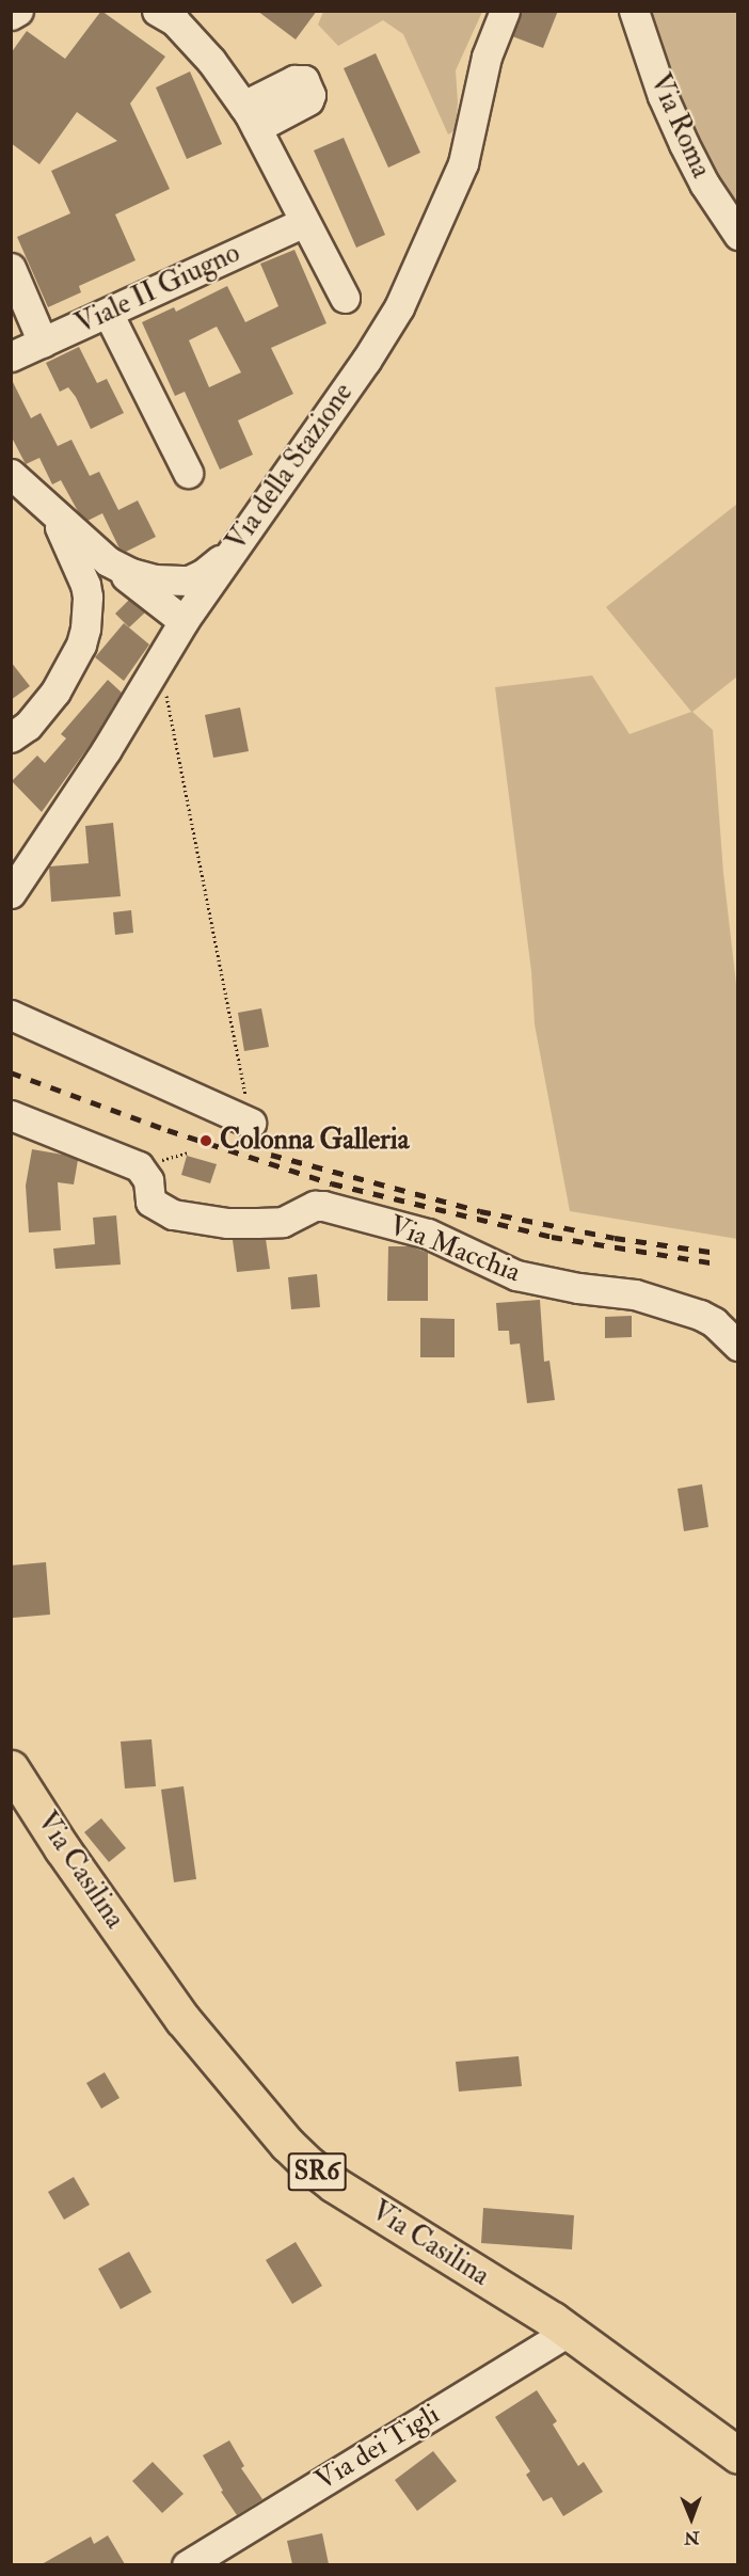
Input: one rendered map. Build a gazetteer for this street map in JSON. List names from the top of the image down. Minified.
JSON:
{"streets":{"main road":["Via Casilina","SR6"],"street":["Via Roma","Viale II Giugno","Via della Stazione","Via Macchia","Via dei Tigli"]},"crossings":[["Via Casilina","Via dei Tigli"]],"places":["Colonna Galleria"],"north":"bottom"}
